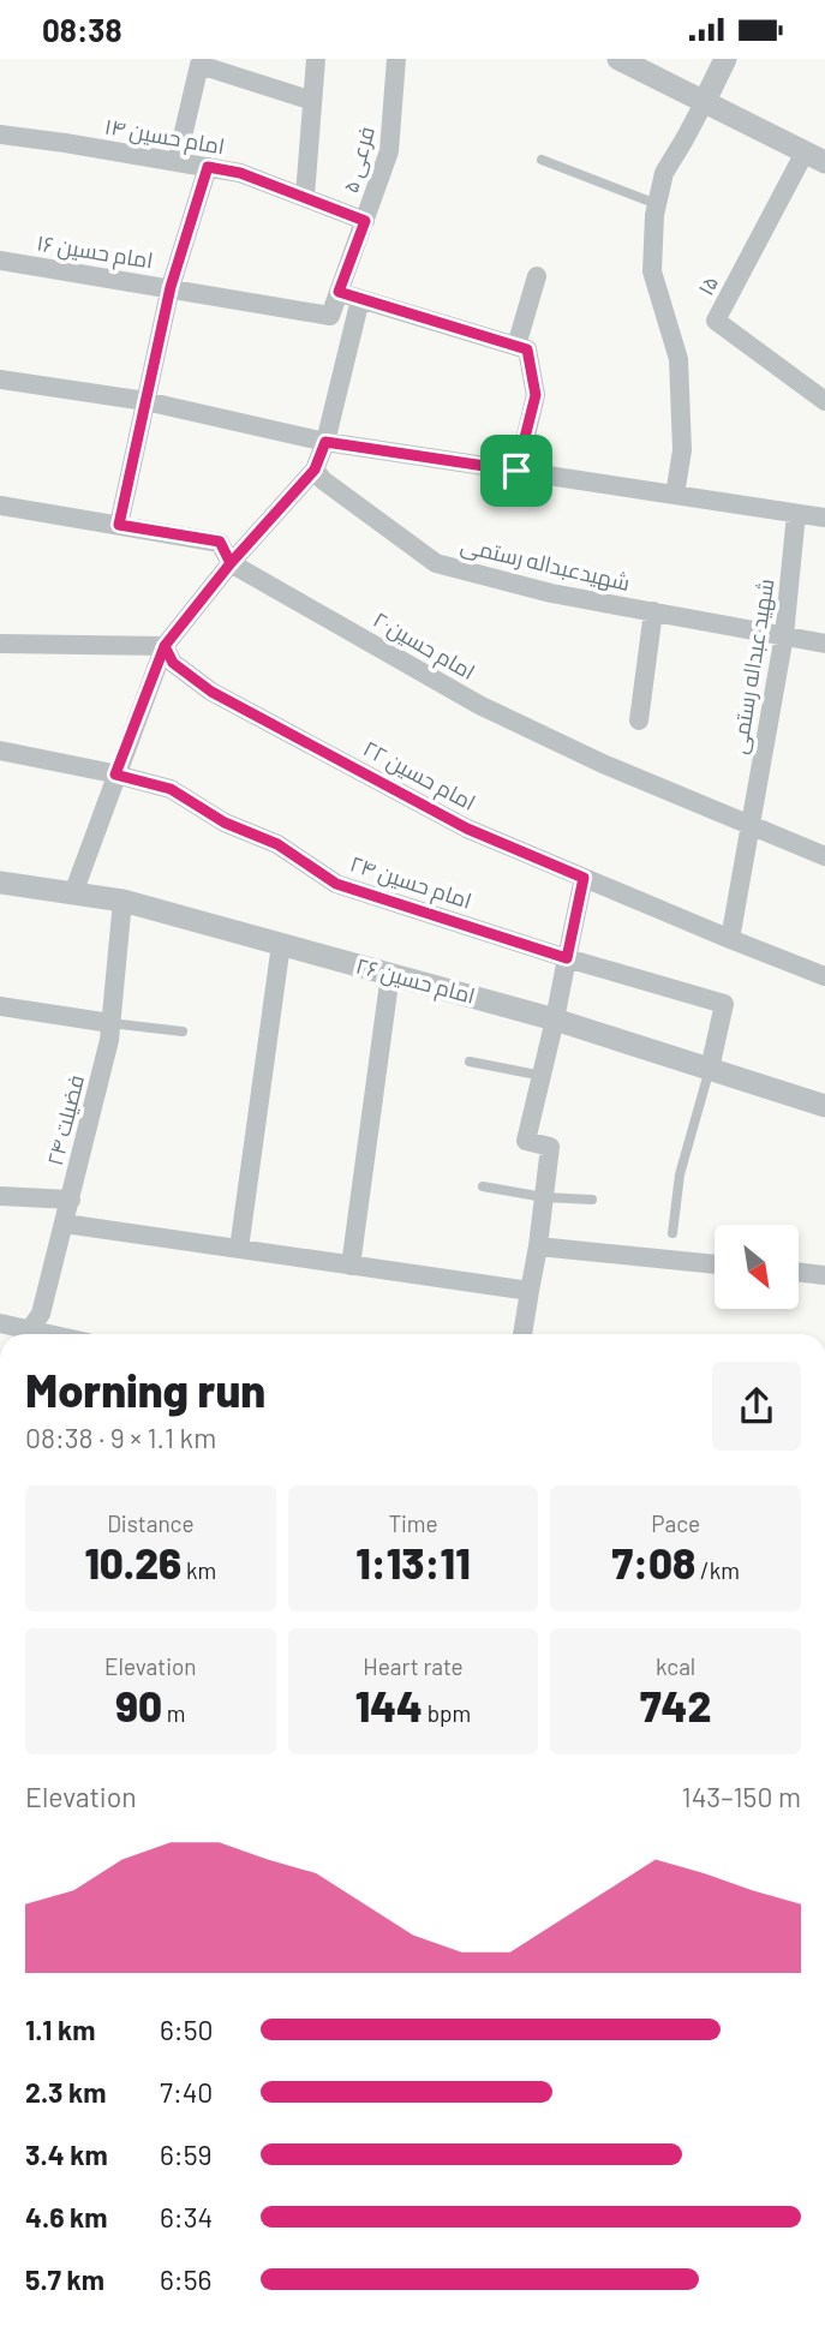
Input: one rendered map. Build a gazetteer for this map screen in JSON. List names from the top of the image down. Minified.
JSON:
{"streets":{"street":["امام حسین ۱۴","فرعی ۵","امام حسین ۱۶","۱۵","شهیدعبداله رستمی","امام حسین۲۰","شهید عبداله رستمی","امام حسین ۲۲","امام حسین ۲۴","امام حسین ۲۶","فضیلت ۲۴"]},"crossings":[["امام حسین ۱۴","فرعی ۵"],["فرعی ۵","امام حسین ۱۶"],["شهیدعبداله رستمی","شهید عبداله رستمی"],["امام حسین۲۰","شهید عبداله رستمی"],["شهید عبداله رستمی","امام حسین ۲۲"],["امام حسین ۲۴","امام حسین ۲۶"],["امام حسین ۲۶","فضیلت ۲۴"]],"north":"bottom right","page":{"status":"08:38","heading":["Morning run","08:38 · 9 × 1.1 km"],"stats":[["Distance","10.26 km"],["Time","1:13:11"],["Pace","7:08 /km"],["Elevation","90 m"],["Heart rate","144 bpm"],["kcal","742"]],"chart":["Elevation","143–150 m"],"list":[{"name":"1.1 km","note":"6:50"},{"name":"2.3 km","note":"7:40"},{"name":"3.4 km","note":"6:59"},{"name":"4.6 km","note":"6:34"},{"name":"5.7 km","note":"6:56"}]}}
